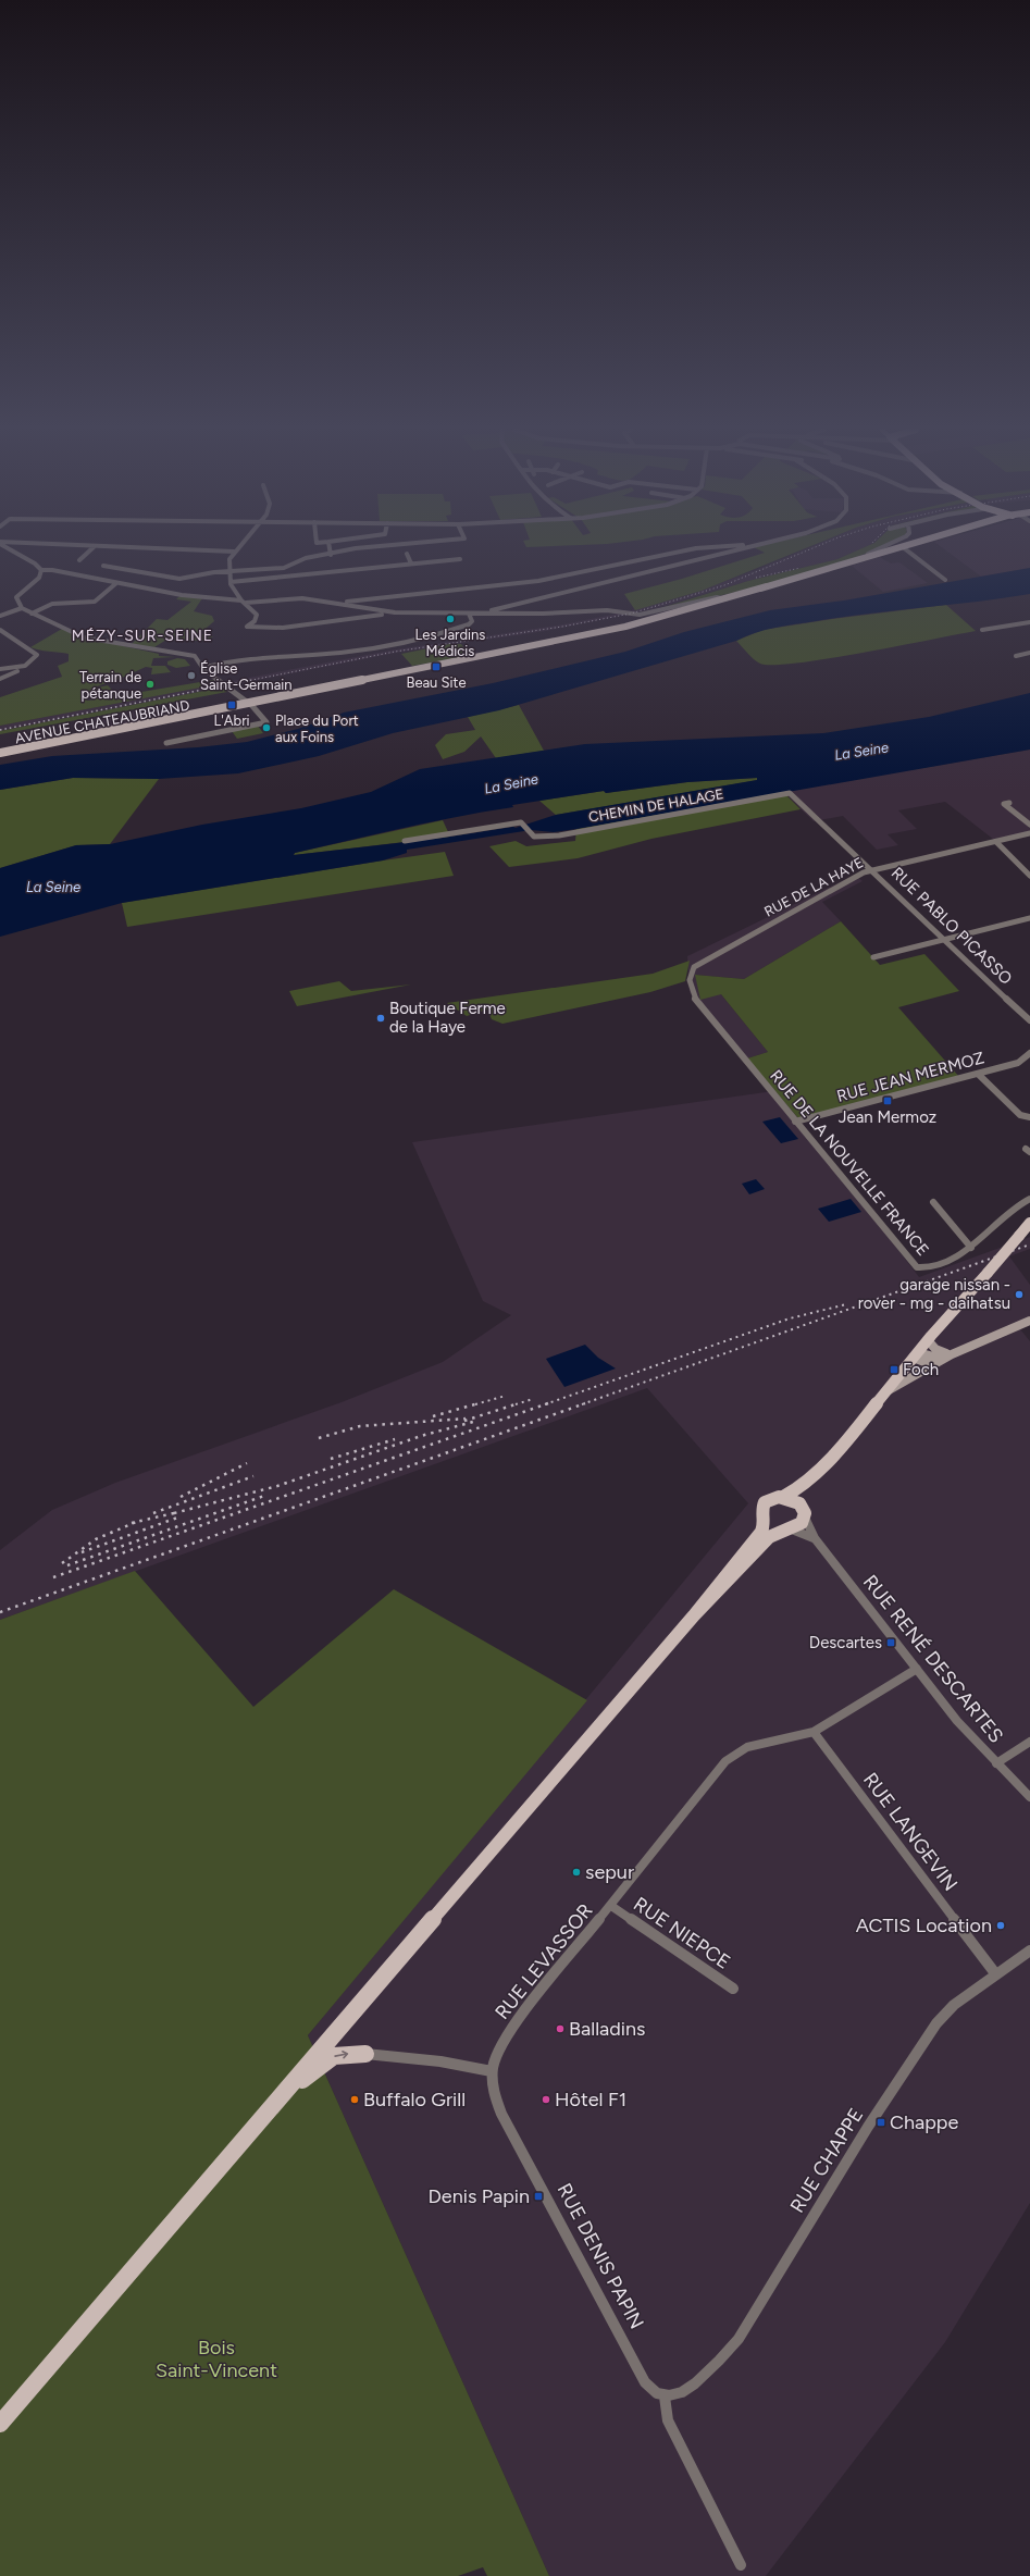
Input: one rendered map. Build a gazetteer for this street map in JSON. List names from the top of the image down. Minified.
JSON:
{"streets":{"main road":["AVENUE CHATEAUBRIAND"],"street":["CHEMIN DE HALAGE","RUE DE LA HAYE","RUE PABLO PICASSO","RUE JEAN MERMOZ","RUE DE LA NOUVELLE FRANCE","RUE RENÉ DESCARTES","RUE LANGEVIN","RUE NIEPCE","RUE LEVASSOR","RUE CHAPPE","RUE DENIS PAPIN"]},"crossings":[["CHEMIN DE HALAGE","RUE PABLO PICASSO"],["RUE DE LA HAYE","RUE PABLO PICASSO"],["RUE DE LA HAYE","RUE DE LA NOUVELLE FRANCE"],["RUE JEAN MERMOZ","RUE DE LA NOUVELLE FRANCE"],["RUE RENÉ DESCARTES","RUE LEVASSOR"],["RUE LANGEVIN","RUE LEVASSOR"],["RUE LANGEVIN","RUE CHAPPE"],["RUE NIEPCE","RUE LEVASSOR"],["RUE LEVASSOR","RUE DENIS PAPIN"],["RUE CHAPPE","RUE DENIS PAPIN"]],"districts":["MÉZY-SUR-SEINE"],"water":["La Seine"],"parks":["Bois Saint-Vincent"],"places":{"other":["Les Jardins Médicis","Église Saint-Germain","Terrain de pétanque","Place du Port aux Foins","Boutique Ferme de la Haye","garage nissan - rover - mg - daihatsu","sepur","ACTIS Location","Balladins","Buffalo Grill","Hôtel F1"],"transit":["Beau Site","L'Abri","Jean Mermoz","Foch","Descartes","Chappe","Denis Papin"]}}
